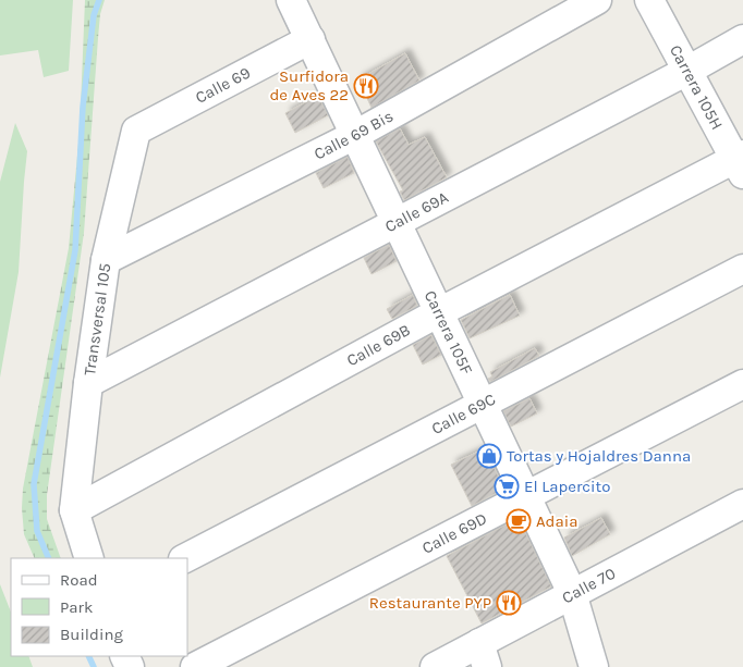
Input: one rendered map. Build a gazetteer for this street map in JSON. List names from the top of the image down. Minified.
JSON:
{"streets":{"street":["Calle 69","Carrera 105H","Calle 69 Bis","Calle 69A","Transversal 105","Carrera 105F","Calle 69B","Calle 69C","Calle 69D","Calle 70"]},"crossings":[["Calle 69","Transversal 105"],["Calle 69","Carrera 105F"],["Carrera 105H","Calle 69A"],["Carrera 105H","Calle 69B"],["Calle 69 Bis","Transversal 105"],["Calle 69 Bis","Carrera 105F"],["Calle 69A","Transversal 105"],["Calle 69A","Carrera 105F"],["Transversal 105","Calle 69B"],["Carrera 105F","Calle 69B"],["Carrera 105F","Calle 69C"],["Carrera 105F","Calle 69D"],["Carrera 105F","Calle 70"]],"places":{"restaurant":["Surfidora de Aves 22","Restaurante PYP"],"shop":["Tortas y Hojaldres Danna"],"supermarket":["El Lapercito"],"cafe":["Adaia"]},"legend":["Road","Park","Building"]}
